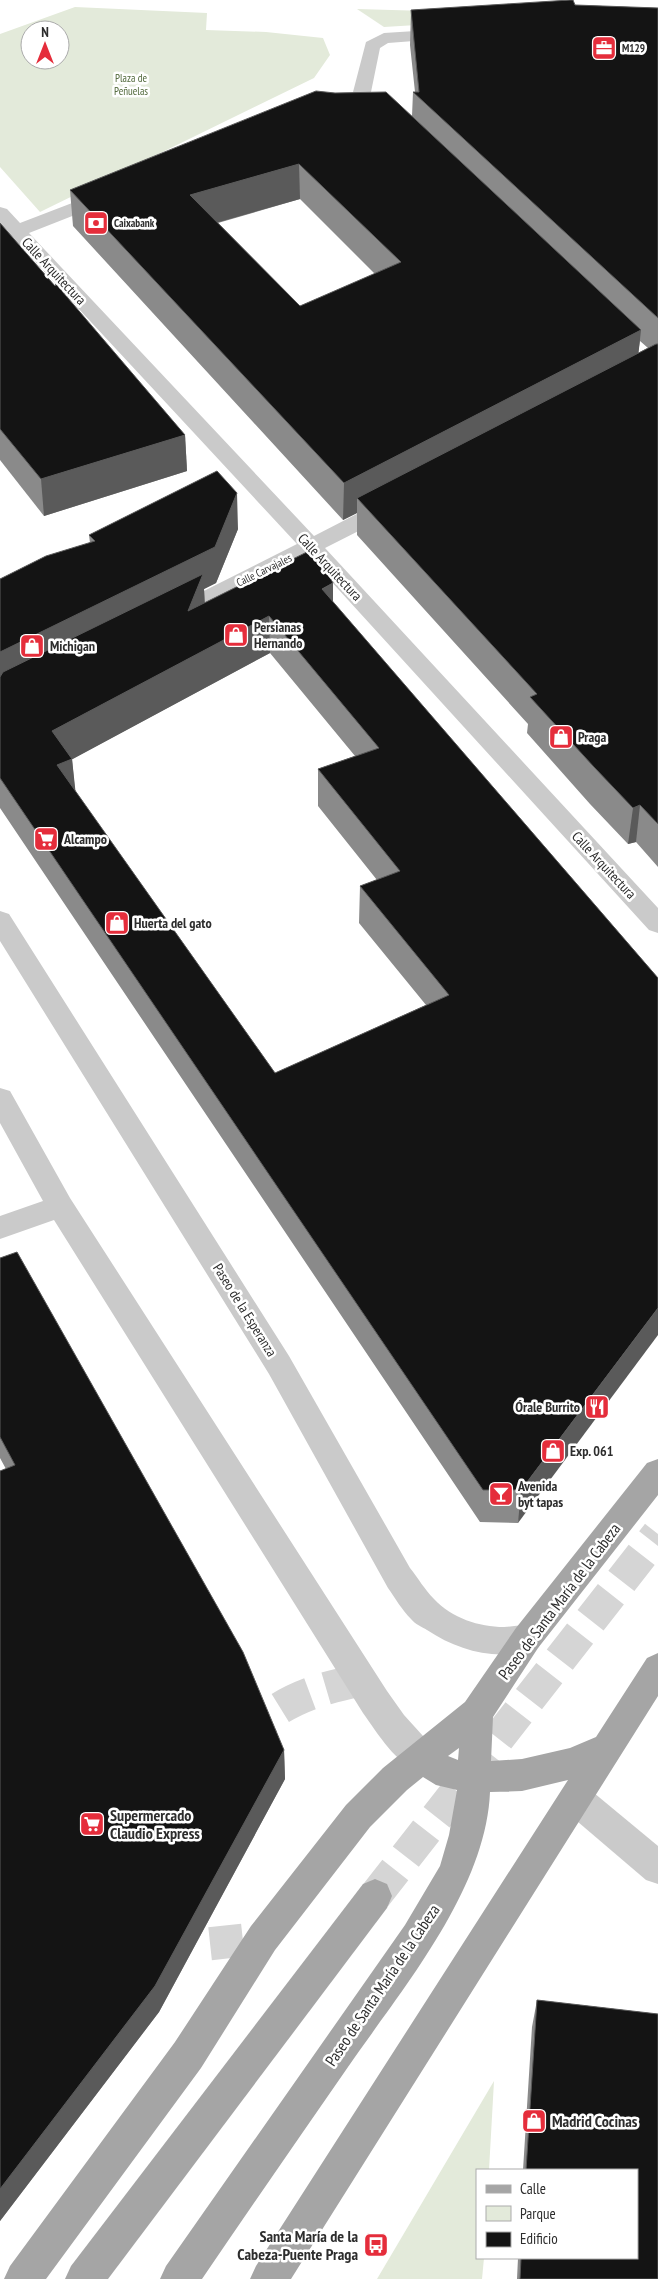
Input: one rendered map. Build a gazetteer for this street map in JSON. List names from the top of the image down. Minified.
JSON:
{"streets":{"main road":["Paseo de Santa María de la Cabeza"],"street":["Calle Arquitectura","Calle Carvajales","Paseo de la Esperanza"]},"crossings":[["Calle Arquitectura","Calle Carvajales"],["Paseo de la Esperanza","Paseo de Santa María de la Cabeza"]],"parks":["Plaza de Peñuelas"],"places":{"office":["M129"],"bank":["Caixabank"],"shop":["Persianas Hernando","Michigan","Praga","Huerta del gato","Exp. 061","Madrid Cocinas"],"supermarket":["Alcampo","Supermercado Claudio Express"],"restaurant":["Órale Burrito"],"bar":["Avenida byt tapas"],"bus stop":["Santa María de la Cabeza-Puente Praga"]},"legend":["Calle","Parque","Edificio"],"north":"top"}
